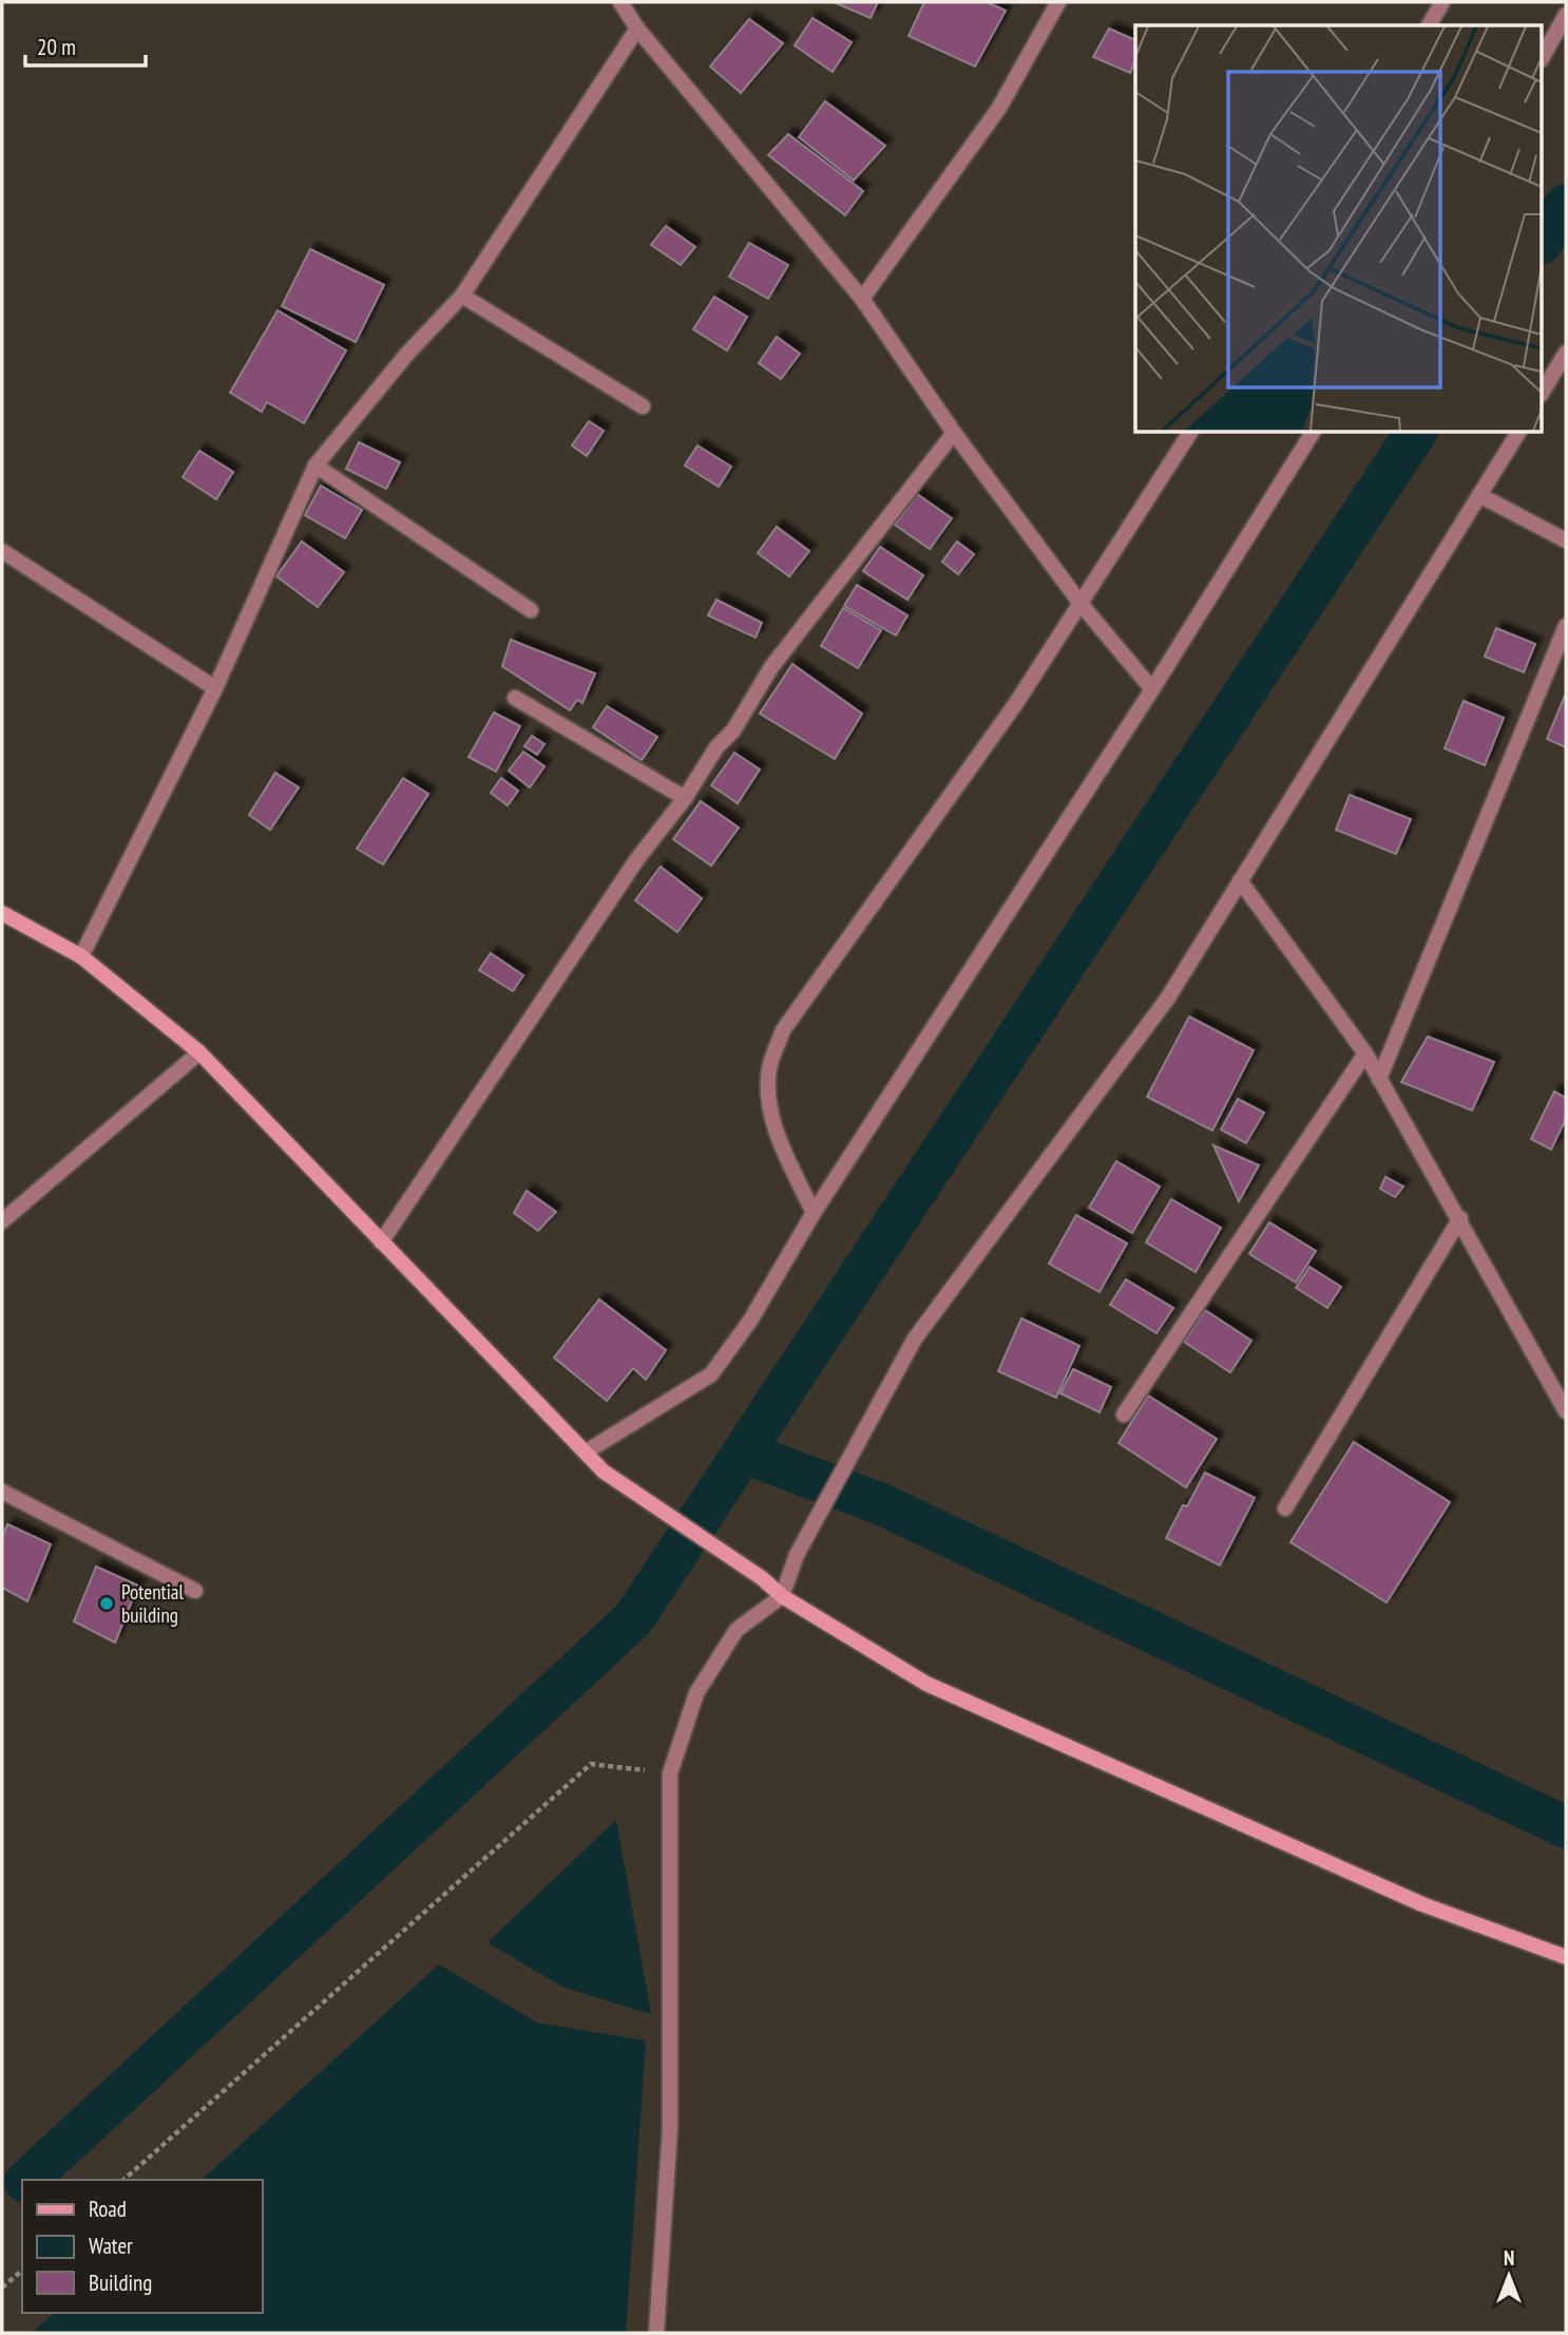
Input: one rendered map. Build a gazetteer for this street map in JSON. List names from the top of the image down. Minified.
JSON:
{"places":["Potential building"],"legend":["Road","Water","Building"],"scale_bar":"20 m","north":"top"}
